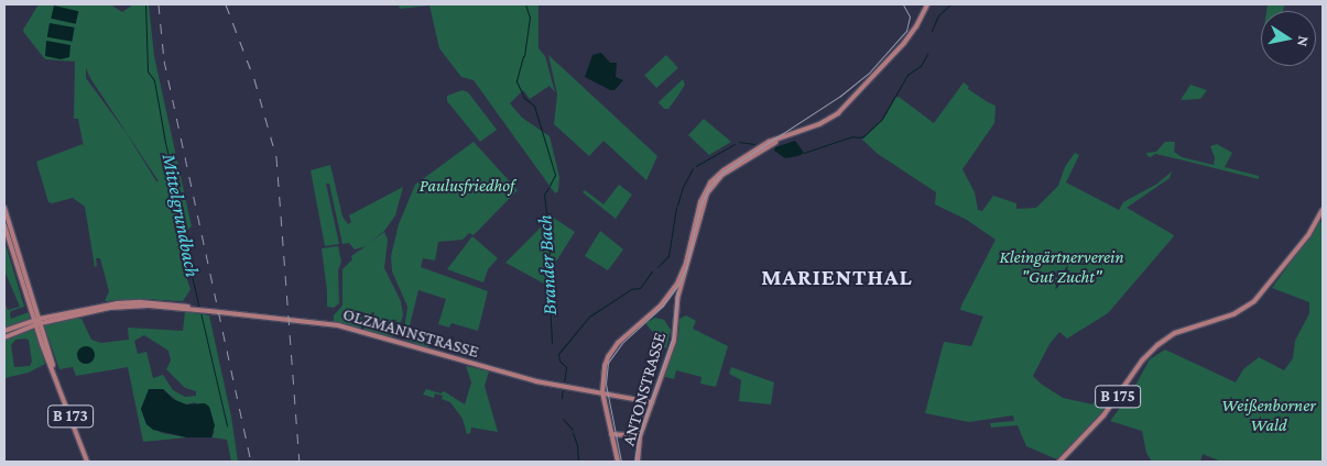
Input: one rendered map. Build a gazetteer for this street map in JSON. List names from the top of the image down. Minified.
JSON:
{"streets":{"main road":["OLZMANNSTRASSE","ANTONSTRASSE","B 175","B 173"]},"crossings":[["OLZMANNSTRASSE","ANTONSTRASSE"],["OLZMANNSTRASSE","B 173"]],"districts":["MARIENTHAL"],"water":["Mittelgrundbach","Brander Bach"],"parks":["Paulusfriedhof","Kleingärtnerverein \"Gut Zucht\"","Weißenborner Wald"],"north":"right"}
